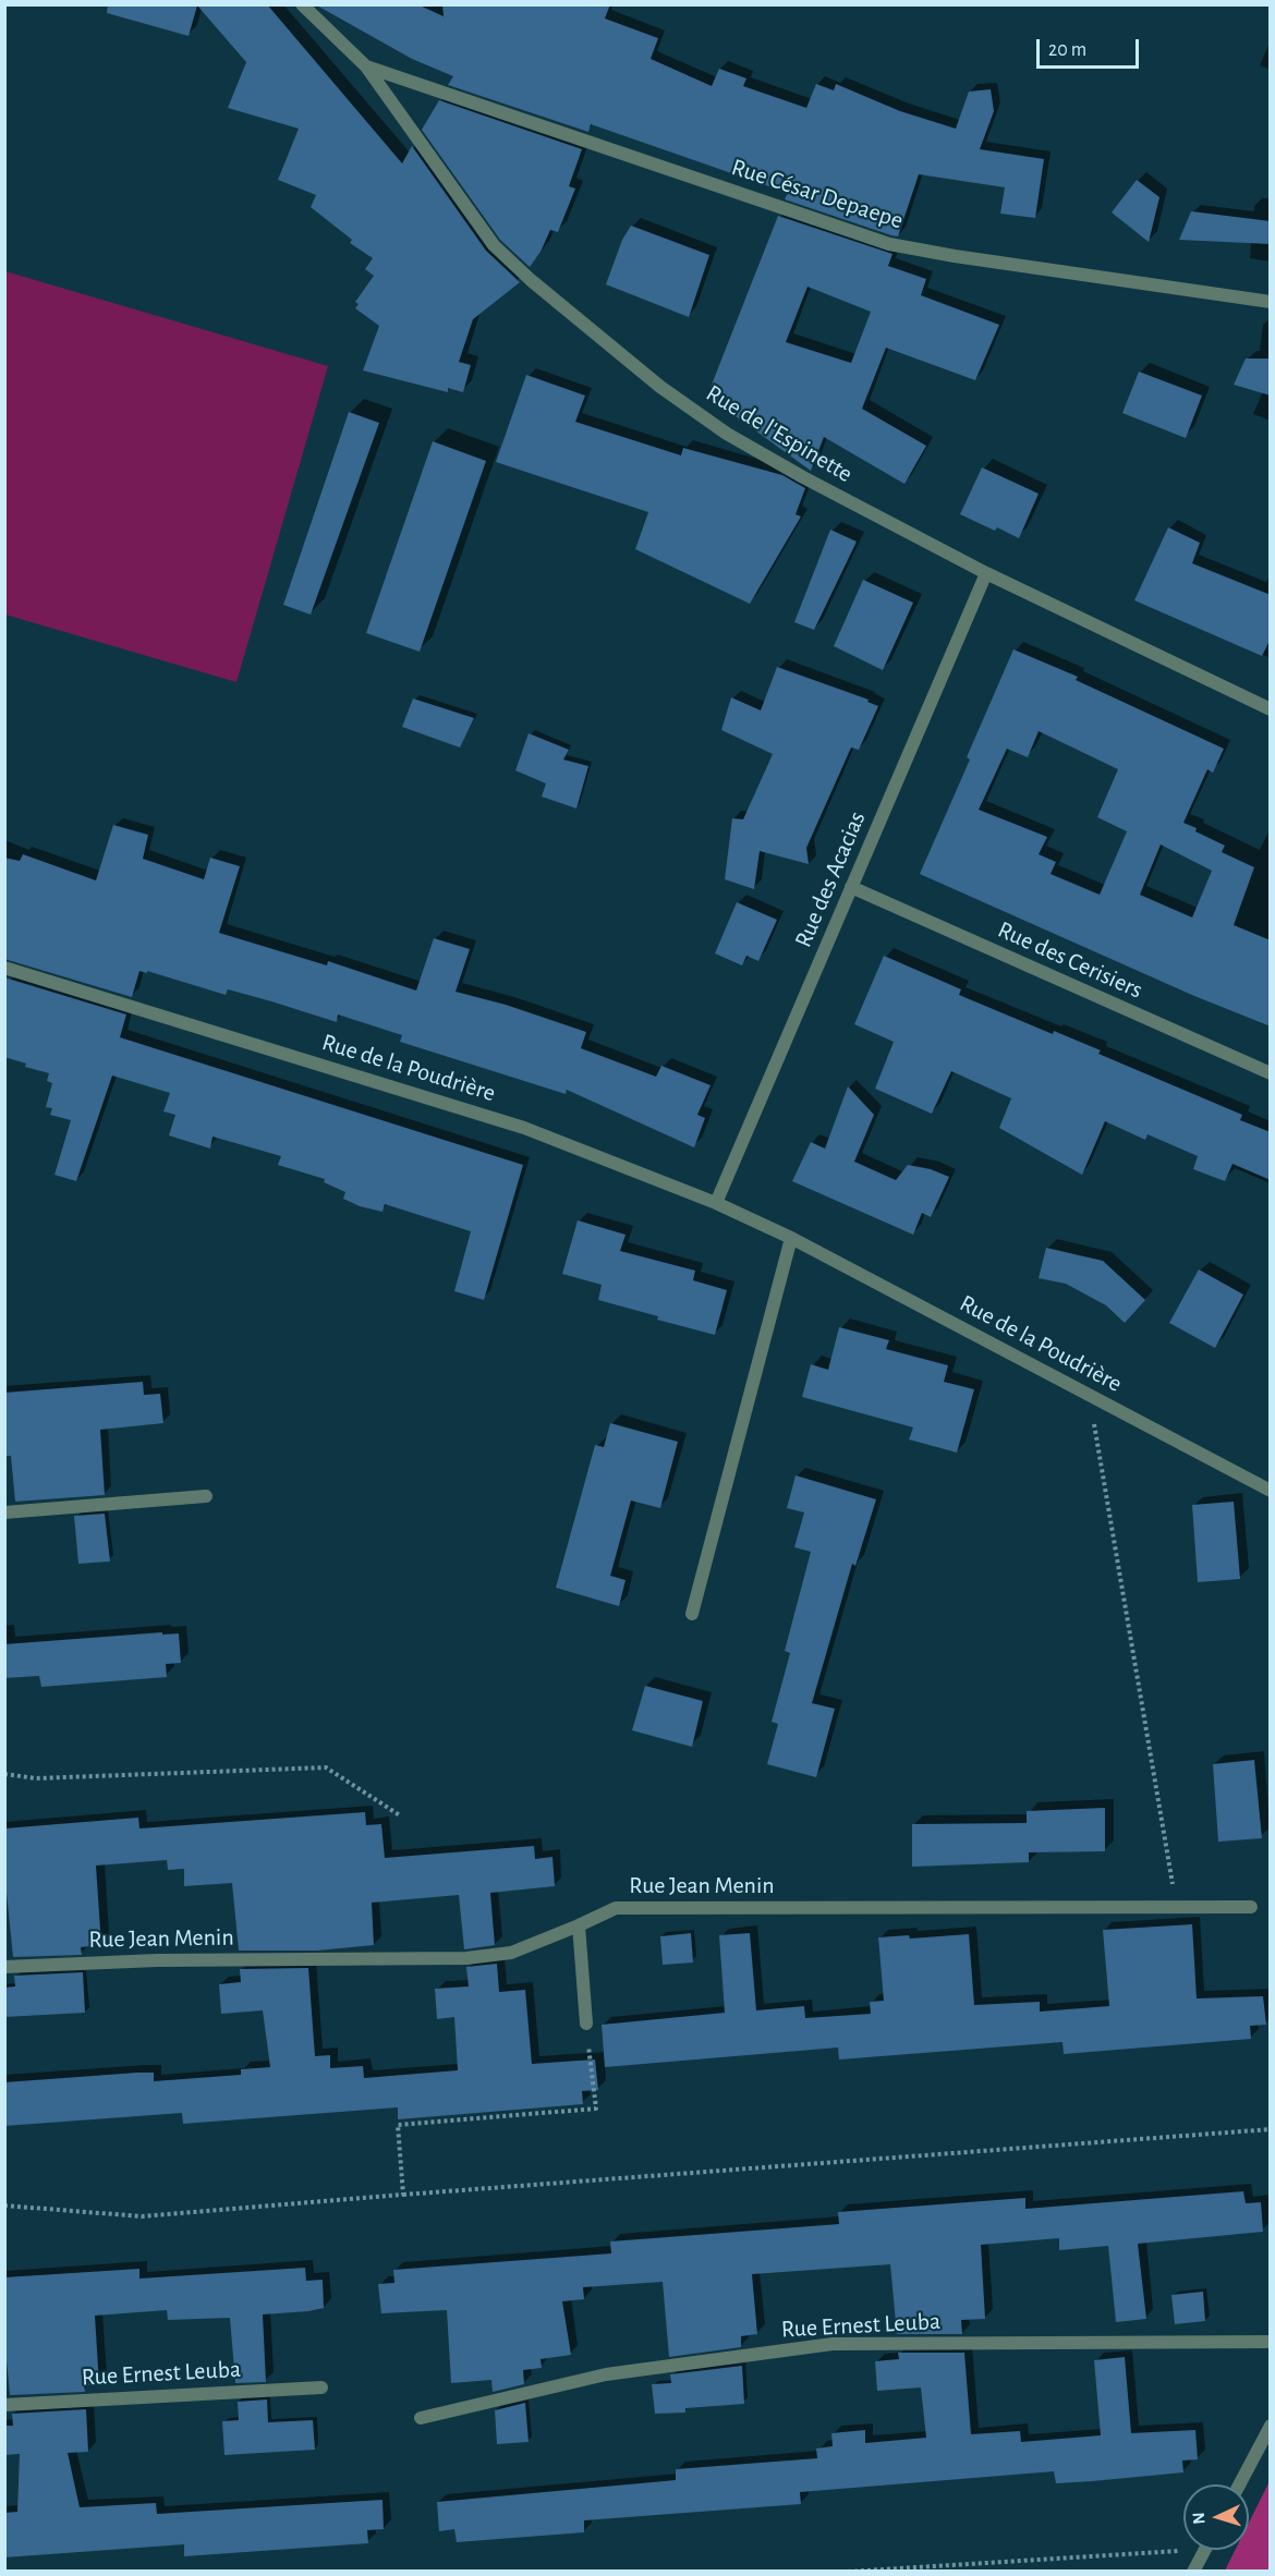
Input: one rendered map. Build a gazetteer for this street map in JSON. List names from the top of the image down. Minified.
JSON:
{"streets":{"street":["Rue César Depaepe","Rue de l'Espinette","Rue des Acacias","Rue des Cerisiers","Rue de la Poudrière","Rue Jean Menin","Rue Ernest Leuba"]},"crossings":[["Rue César Depaepe","Rue de l'Espinette"],["Rue de l'Espinette","Rue des Acacias"],["Rue des Acacias","Rue des Cerisiers"],["Rue des Acacias","Rue de la Poudrière"]],"scale_bar":"20 m","north":"left"}
